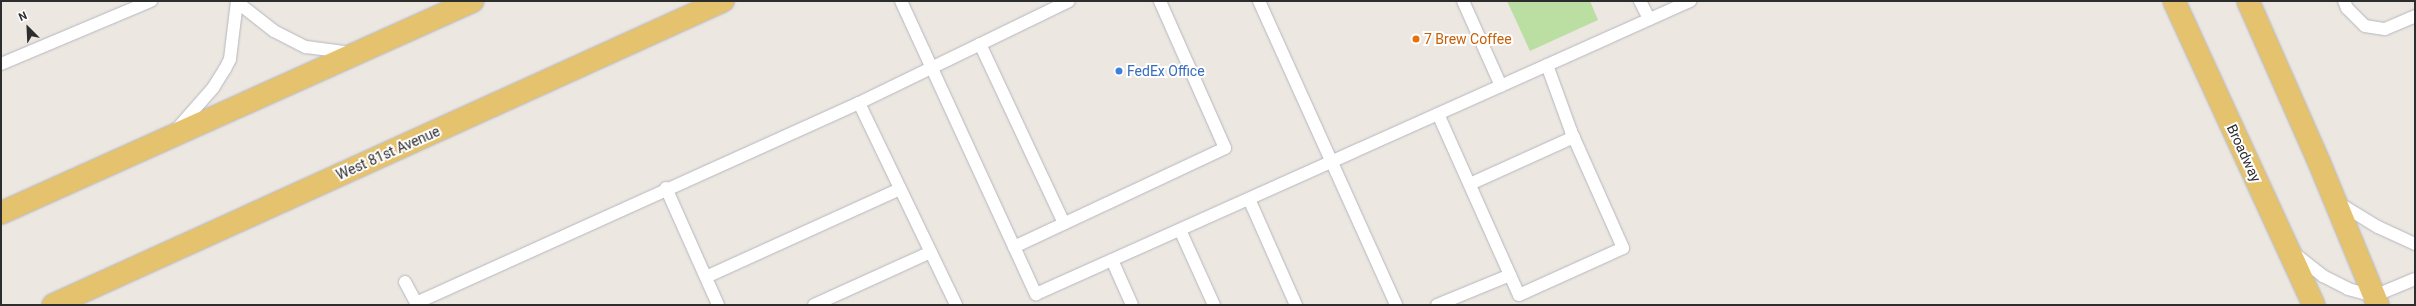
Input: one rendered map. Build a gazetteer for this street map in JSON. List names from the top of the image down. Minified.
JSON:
{"streets":{"main road":["West 81st Avenue","Broadway"]},"places":["7 Brew Coffee","FedEx Office"],"north":"top left"}
